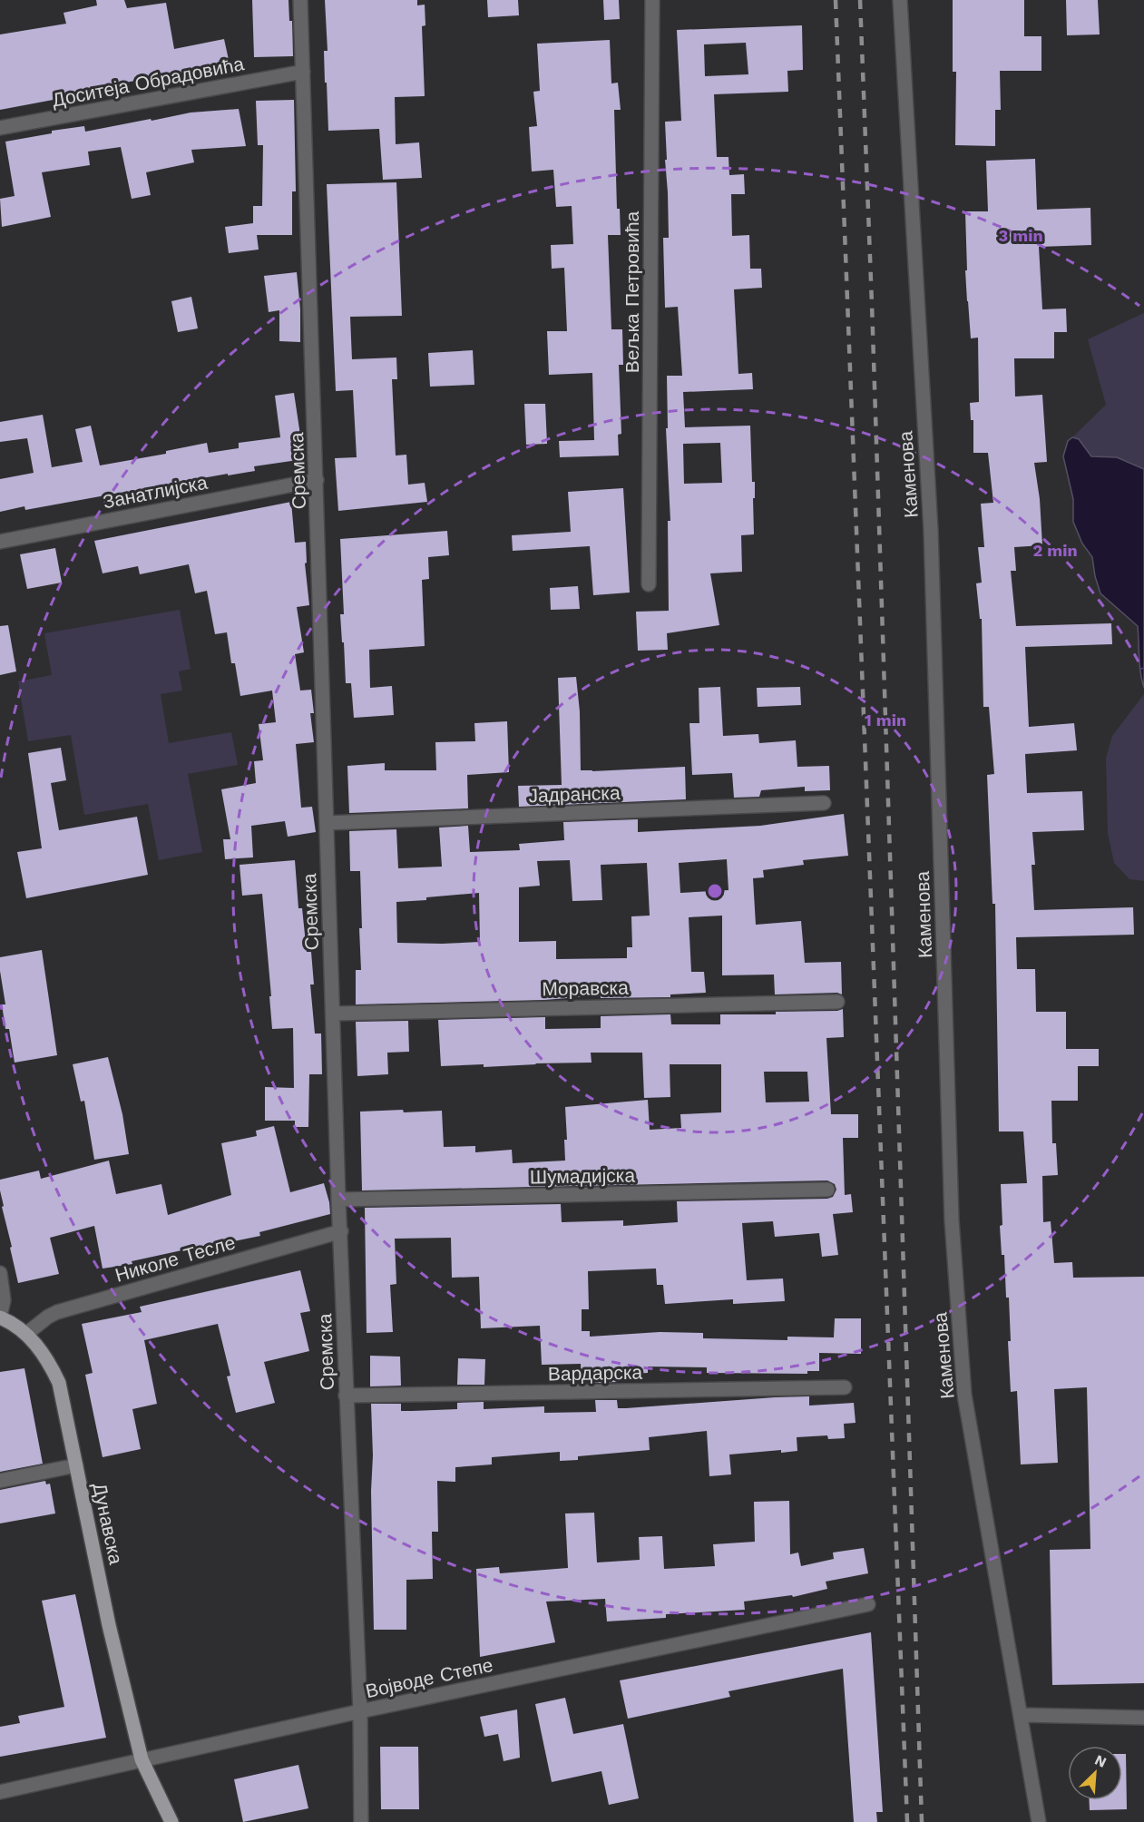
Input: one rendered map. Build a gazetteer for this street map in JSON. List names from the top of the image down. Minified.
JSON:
{"streets":{"main road":["Дунавска"],"street":["Доситеја Обрадовића","Вељка Петровића","Сремска","Каменова","Занатлијска","Јадранска","Моравска","Шумадијска","Николе Тесле","Вардарска","Војводе Степе"]},"crossings":[["Доситеја Обрадовића","Сремска"],["Сремска","Занатлијска"],["Сремска","Јадранска"],["Сремска","Моравска"],["Сремска","Шумадијска"],["Сремска","Николе Тесле"],["Сремска","Вардарска"],["Сремска","Војводе Степе"],["Николе Тесле","Дунавска"],["Дунавска","Војводе Степе"]],"north":"top right","rings":["3 min","2 min","1 min"]}
